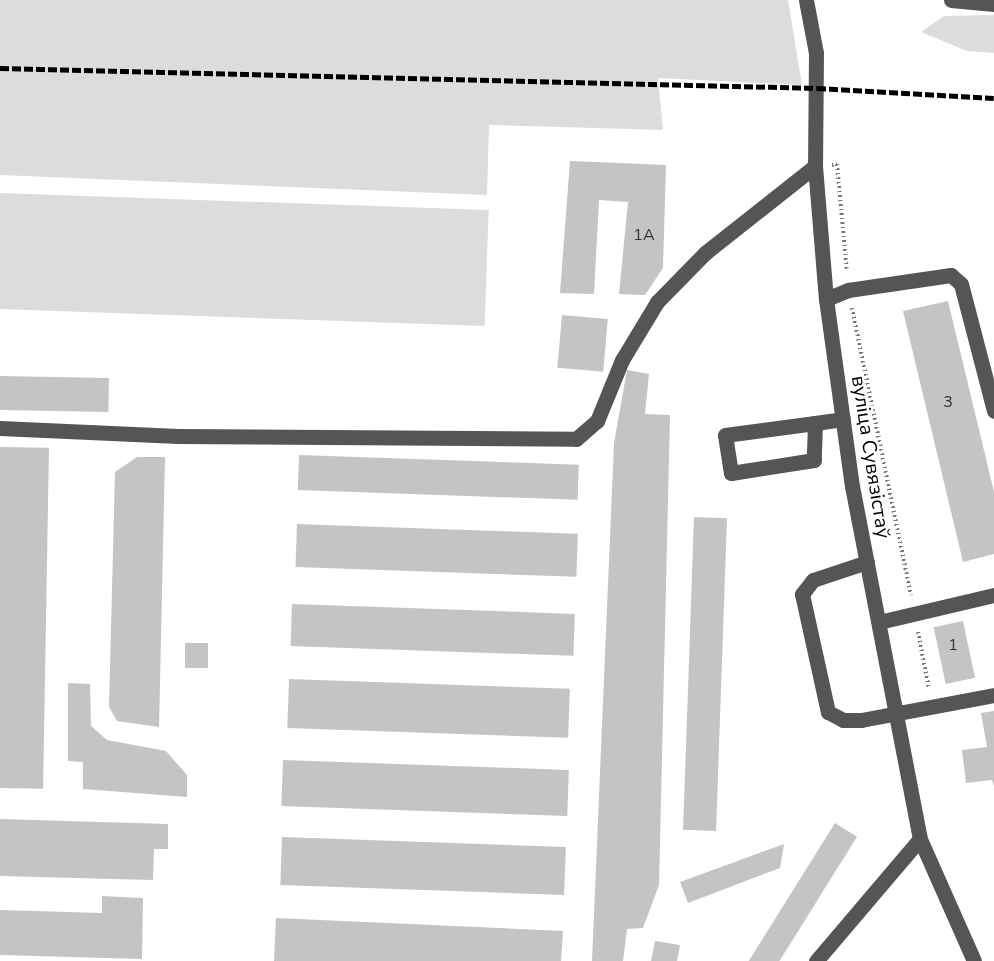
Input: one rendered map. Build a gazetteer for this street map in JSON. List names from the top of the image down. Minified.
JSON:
{"streets":{"street":["вуліца Сувязістаў"]},"house_numbers":["1А","3","1"]}
